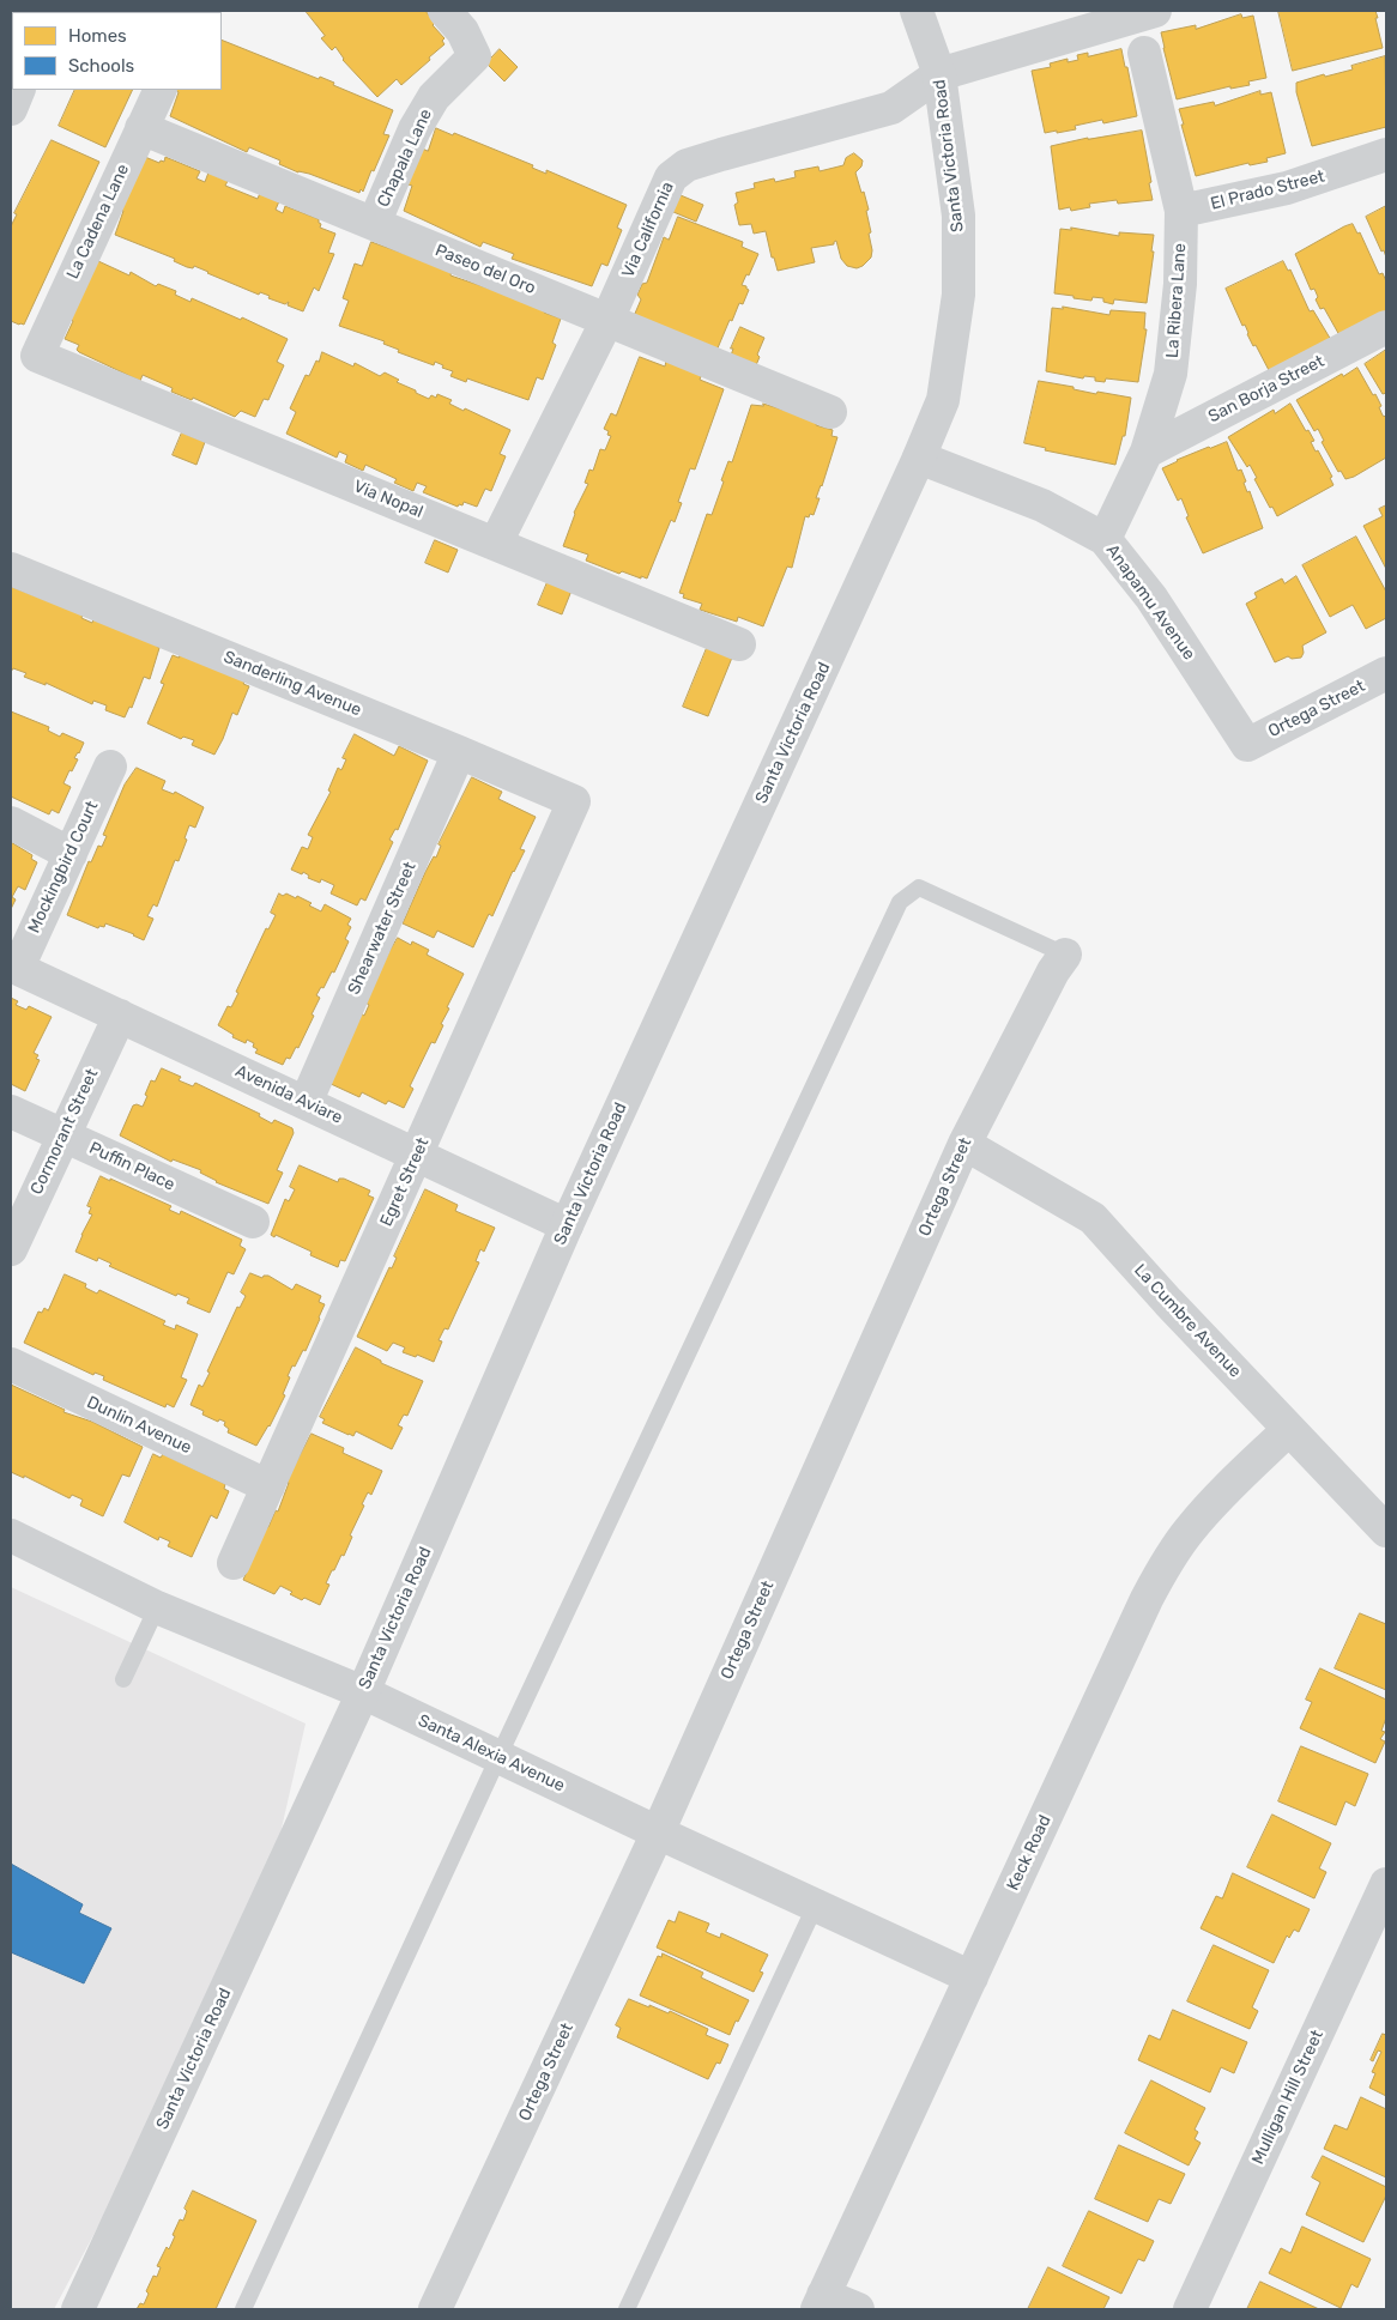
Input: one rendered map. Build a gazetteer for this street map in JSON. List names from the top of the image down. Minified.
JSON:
{"streets":{"street":["Santa Victoria Road","Chapala Lane","El Prado Street","La Cadena Lane","Via California","Paseo del Oro","La Ribera Lane","San Borja Street","Via Nopal","Anapamu Avenue","Sanderling Avenue","Ortega Street","Mockingbird Court","Shearwater Street","Avenida Aviare","Cormorant Street","Puffin Place","Egret Street","La Cumbre Avenue","Dunlin Avenue","Santa Alexia Avenue","Keck Road","Mulligan Hill Street"]},"crossings":[["Santa Victoria Road","Via California"],["Santa Victoria Road","Anapamu Avenue"],["Santa Victoria Road","Avenida Aviare"],["Santa Victoria Road","Santa Alexia Avenue"],["Chapala Lane","Paseo del Oro"],["El Prado Street","La Ribera Lane"],["La Cadena Lane","Paseo del Oro"],["La Cadena Lane","Via Nopal"],["Via California","Paseo del Oro"],["Via California","Via Nopal"],["La Ribera Lane","San Borja Street"],["La Ribera Lane","Anapamu Avenue"],["Anapamu Avenue","Ortega Street"],["Sanderling Avenue","Shearwater Street"],["Sanderling Avenue","Egret Street"],["Ortega Street","La Cumbre Avenue"],["Ortega Street","Santa Alexia Avenue"],["Mockingbird Court","Avenida Aviare"],["Shearwater Street","Avenida Aviare"],["Avenida Aviare","Cormorant Street"],["Avenida Aviare","Egret Street"],["Cormorant Street","Puffin Place"],["Egret Street","Dunlin Avenue"],["La Cumbre Avenue","Keck Road"],["Santa Alexia Avenue","Keck Road"]],"legend":["Homes","Schools"]}
